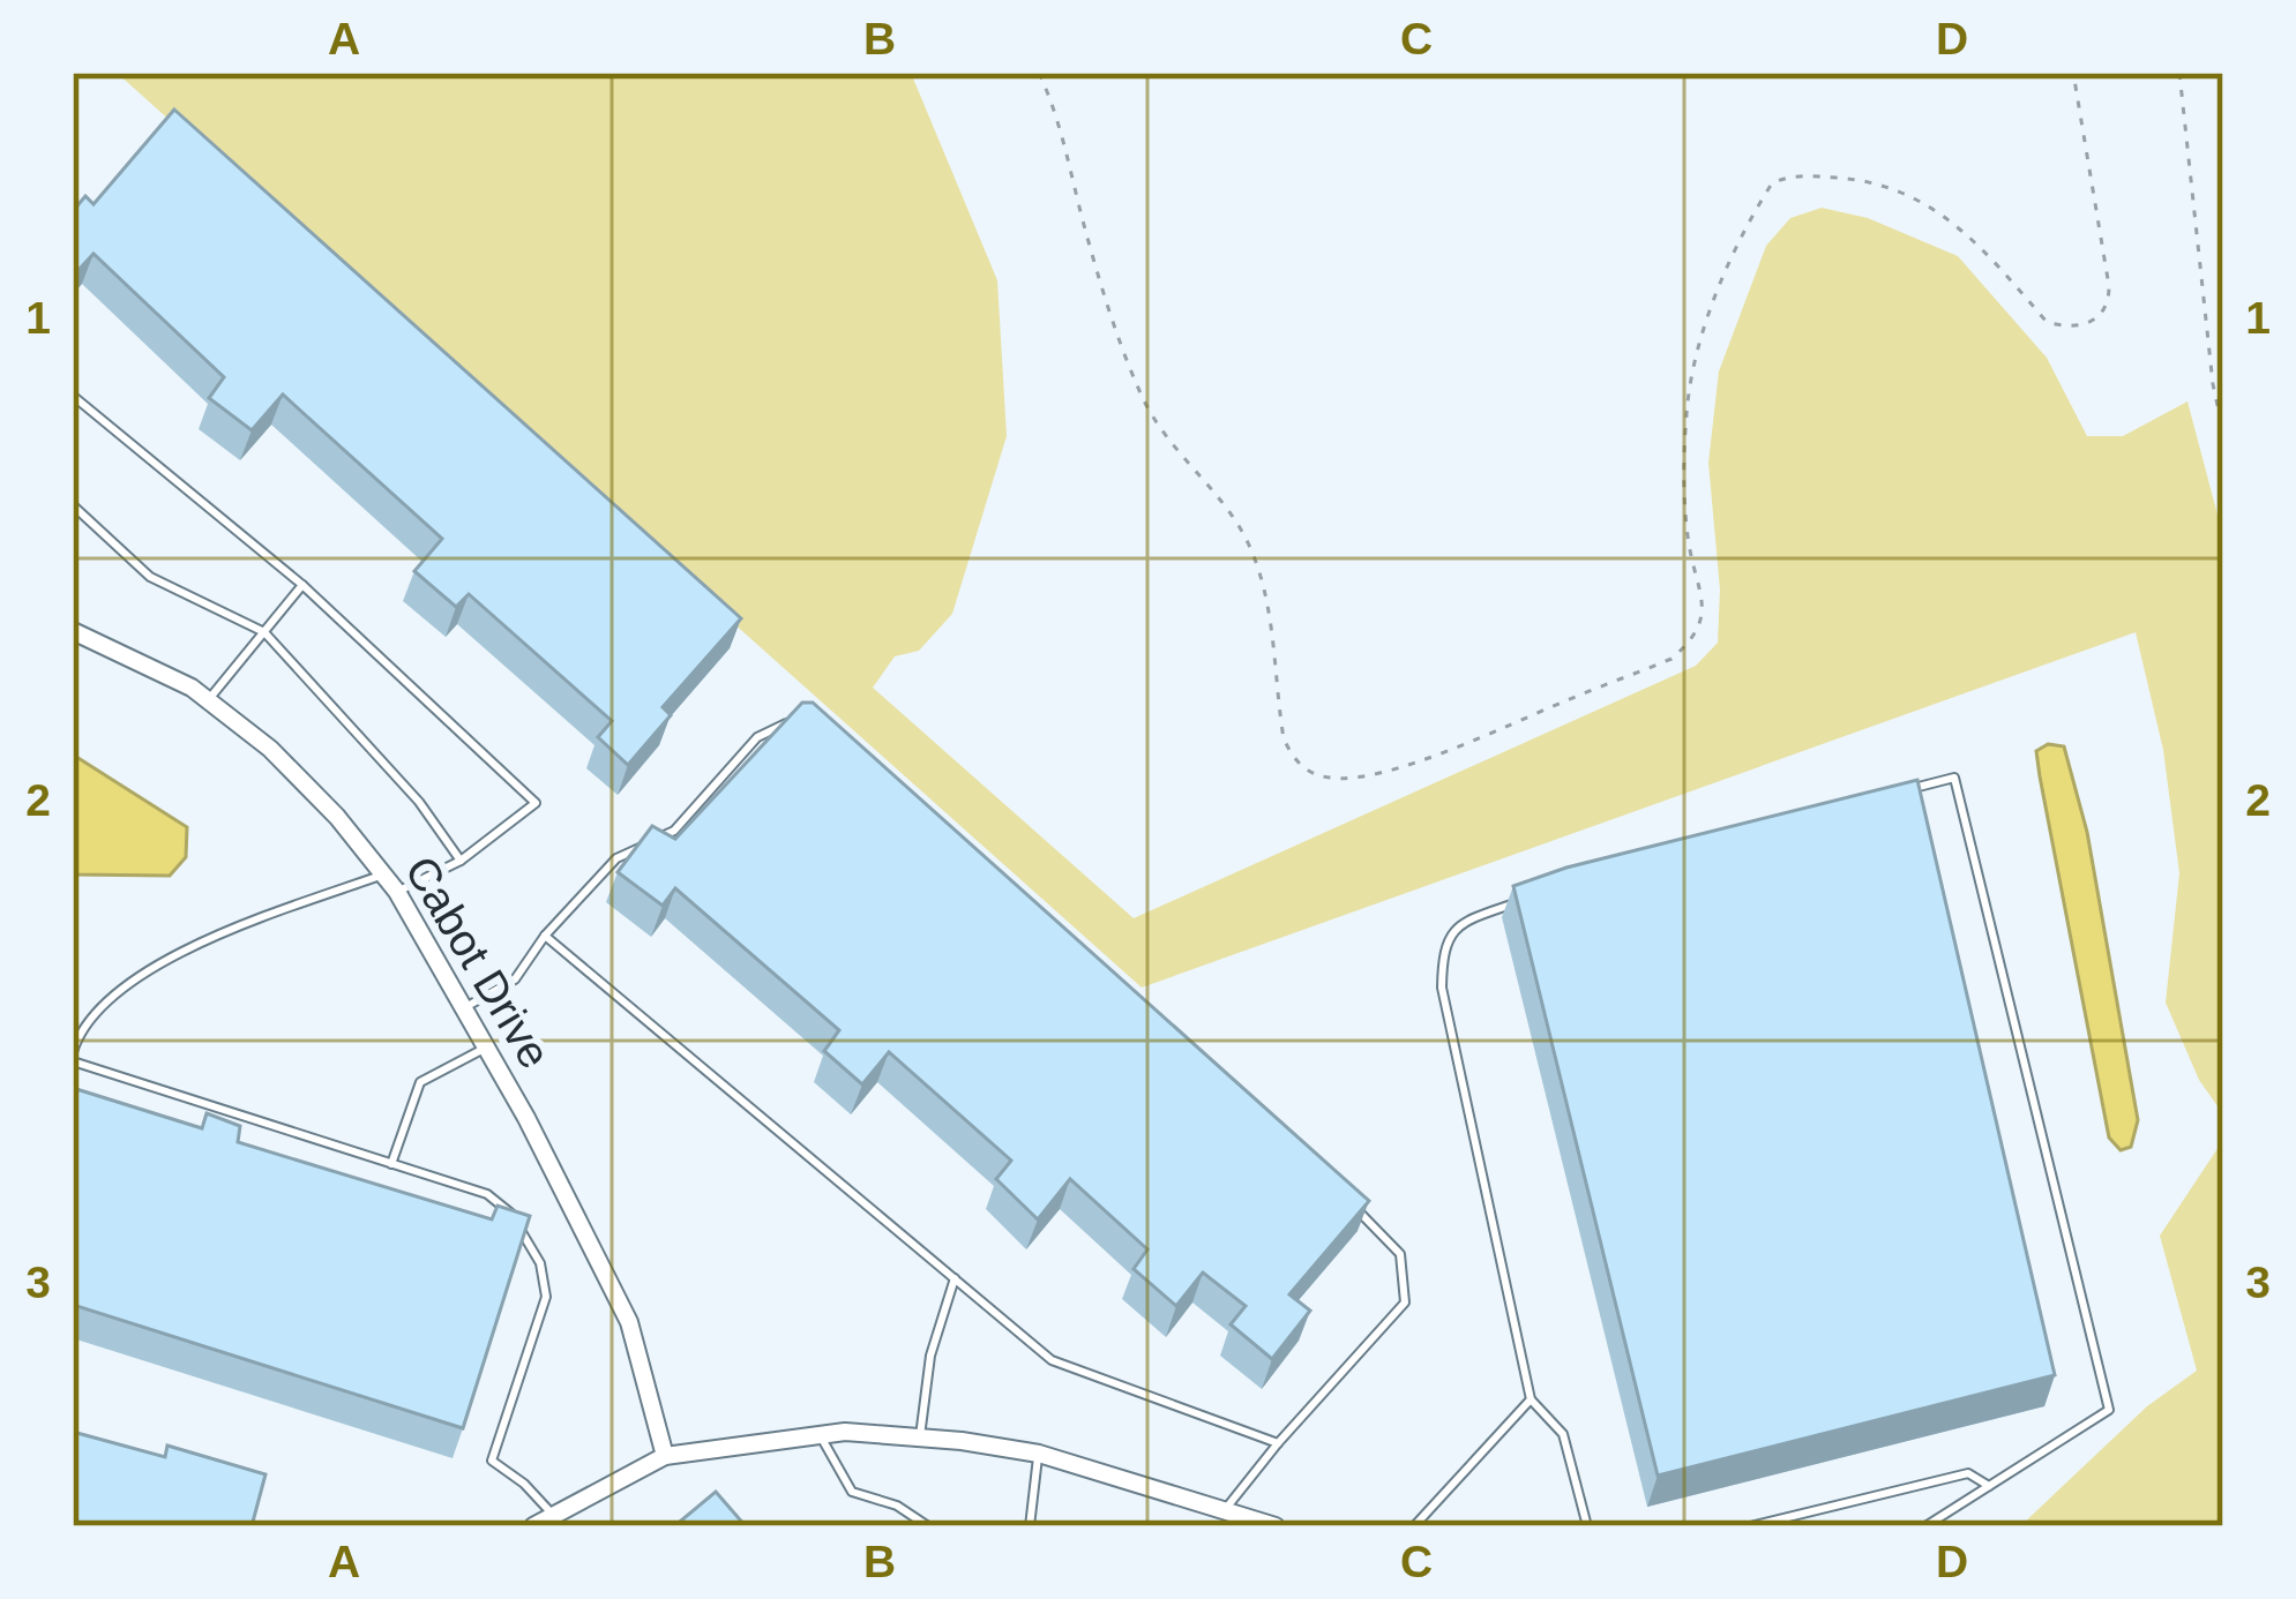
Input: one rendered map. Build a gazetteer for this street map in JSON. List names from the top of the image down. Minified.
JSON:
{"streets":{"street":["Cabot Drive"]},"grid":{"columns":["A","B","C","D"],"rows":["1","2","3"]}}
